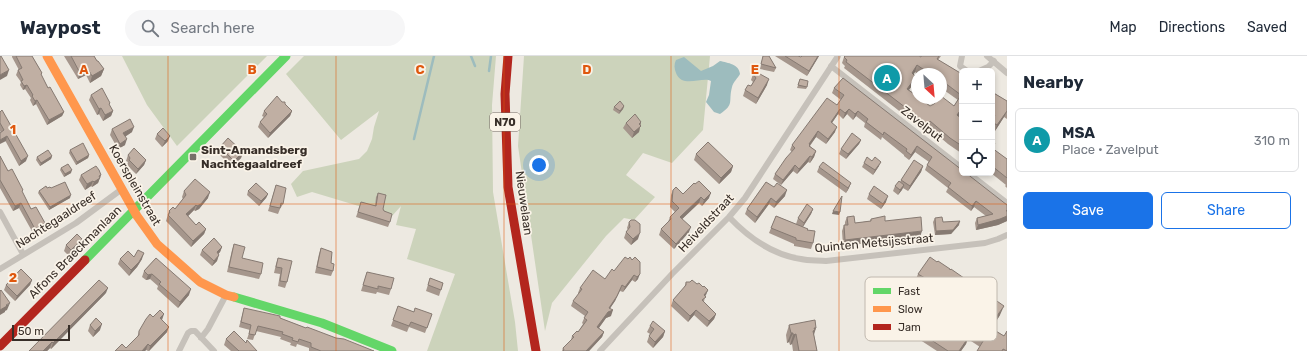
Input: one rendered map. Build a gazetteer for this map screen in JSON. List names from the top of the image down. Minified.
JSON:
{"streets":{"street":["N70","Zavelput","Koerspleinstraat","Nieuwelaan","Nachtegaaldreef","Heiveldstraat","Quinten Metsijsstraat","Alfons Braeckmanlaan"]},"crossings":[["Zavelput","Heiveldstraat"],["Koerspleinstraat","Nachtegaaldreef"],["Koerspleinstraat","Alfons Braeckmanlaan"],["Heiveldstraat","Quinten Metsijsstraat"]],"places":{"transit":["Sint-Amandsberg Nachtegaaldreef"]},"legend":["Fast","Slow","Jam"],"scale_bar":"50 m","north":"bottom right","page":{"header":"Waypost","search":"Search here","nav":["Map","Directions","Saved"],"heading":"Nearby","pins":"A","map_buttons":["+","−"],"list":[{"mark":"A","name":"MSA","note":"Place · Zavelput","value":"310 m"}],"buttons":["Save","Share"],"scale":"50 m"},"grid":{"columns":["A","B","C","D","E"],"rows":["1","2"]}}
